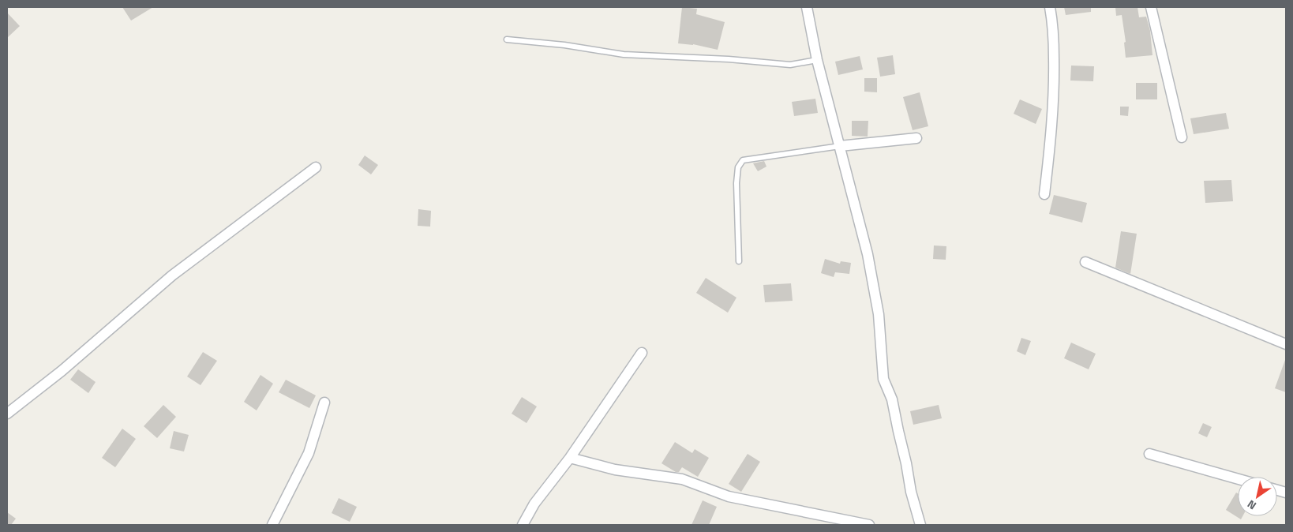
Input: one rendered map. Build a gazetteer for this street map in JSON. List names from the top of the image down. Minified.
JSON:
{"north":"bottom left"}
